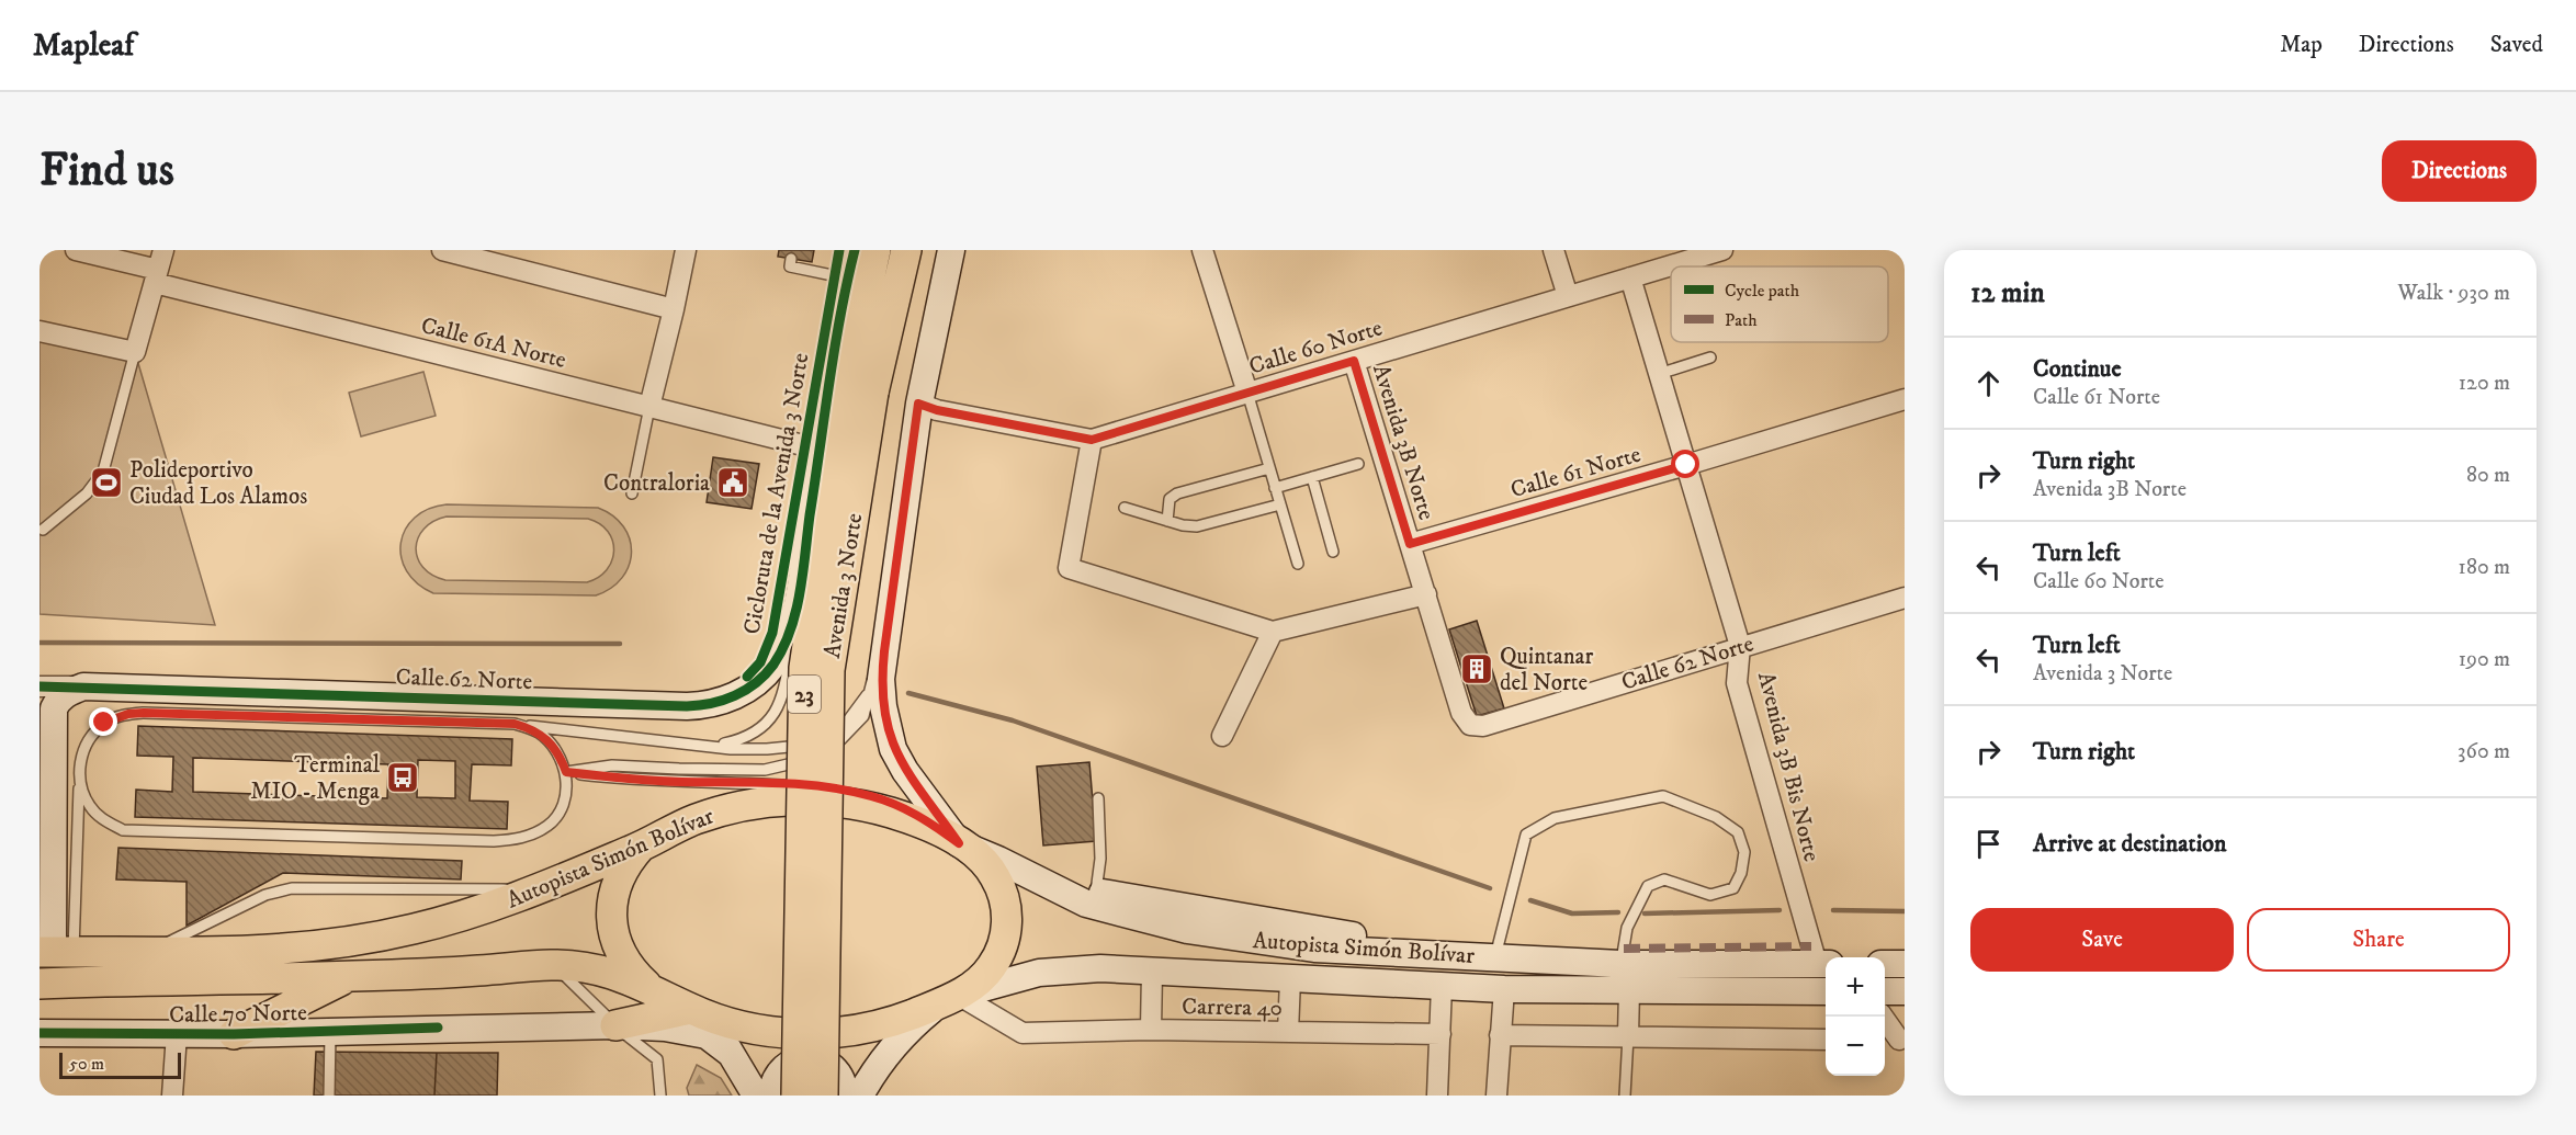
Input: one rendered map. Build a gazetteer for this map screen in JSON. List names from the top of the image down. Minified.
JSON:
{"streets":{"main road":["Avenida 3 Norte","23","Autopista Simón Bolívar"],"street":["Calle 61A Norte","Calle 60 Norte","Avenida 3B Norte","Calle 61 Norte","Calle 62 Norte","Avenida 3B Bis Norte","Carrera 40","Calle 70 Norte"],"cycle path":["Cicloruta de la Avenida 3 Norte"]},"crossings":[["Calle 61A Norte","Avenida 3 Norte"],["Calle 60 Norte","Avenida 3B Norte"],["Calle 60 Norte","Avenida 3B Bis Norte"],["Avenida 3B Norte","Calle 61 Norte"],["Avenida 3B Norte","Calle 62 Norte"],["Calle 61 Norte","Avenida 3B Bis Norte"],["Avenida 3 Norte","Calle 62 Norte"],["Avenida 3 Norte","23"],["Calle 62 Norte","Avenida 3B Bis Norte"],["Avenida 3B Bis Norte","Autopista Simón Bolívar"],["Autopista Simón Bolívar","Carrera 40"]],"places":{"sports":["Polideportivo Ciudad Los Alamos"],"public building":["Contraloria"],"building":["Quintanar del Norte"],"bus stop":["Terminal MIO - Menga"]},"legend":["Cycle path","Path"],"scale_bar":"50 m","page":{"header":"Mapleaf","nav":["Map","Directions","Saved"],"buttons":["Directions",["Save","Share"]],"title":"Find us","heading":["12 min","Walk · 930 m"],"list":[["Continue","Calle 61 Norte","120 m"],["Turn right","Avenida 3B Norte","80 m"],["Turn left","Calle 60 Norte","180 m"],["Turn left","Avenida 3 Norte","190 m"],["Turn right","360 m"],"Arrive at destination"],"map_buttons":["+","−"],"scale":"50 m"}}
